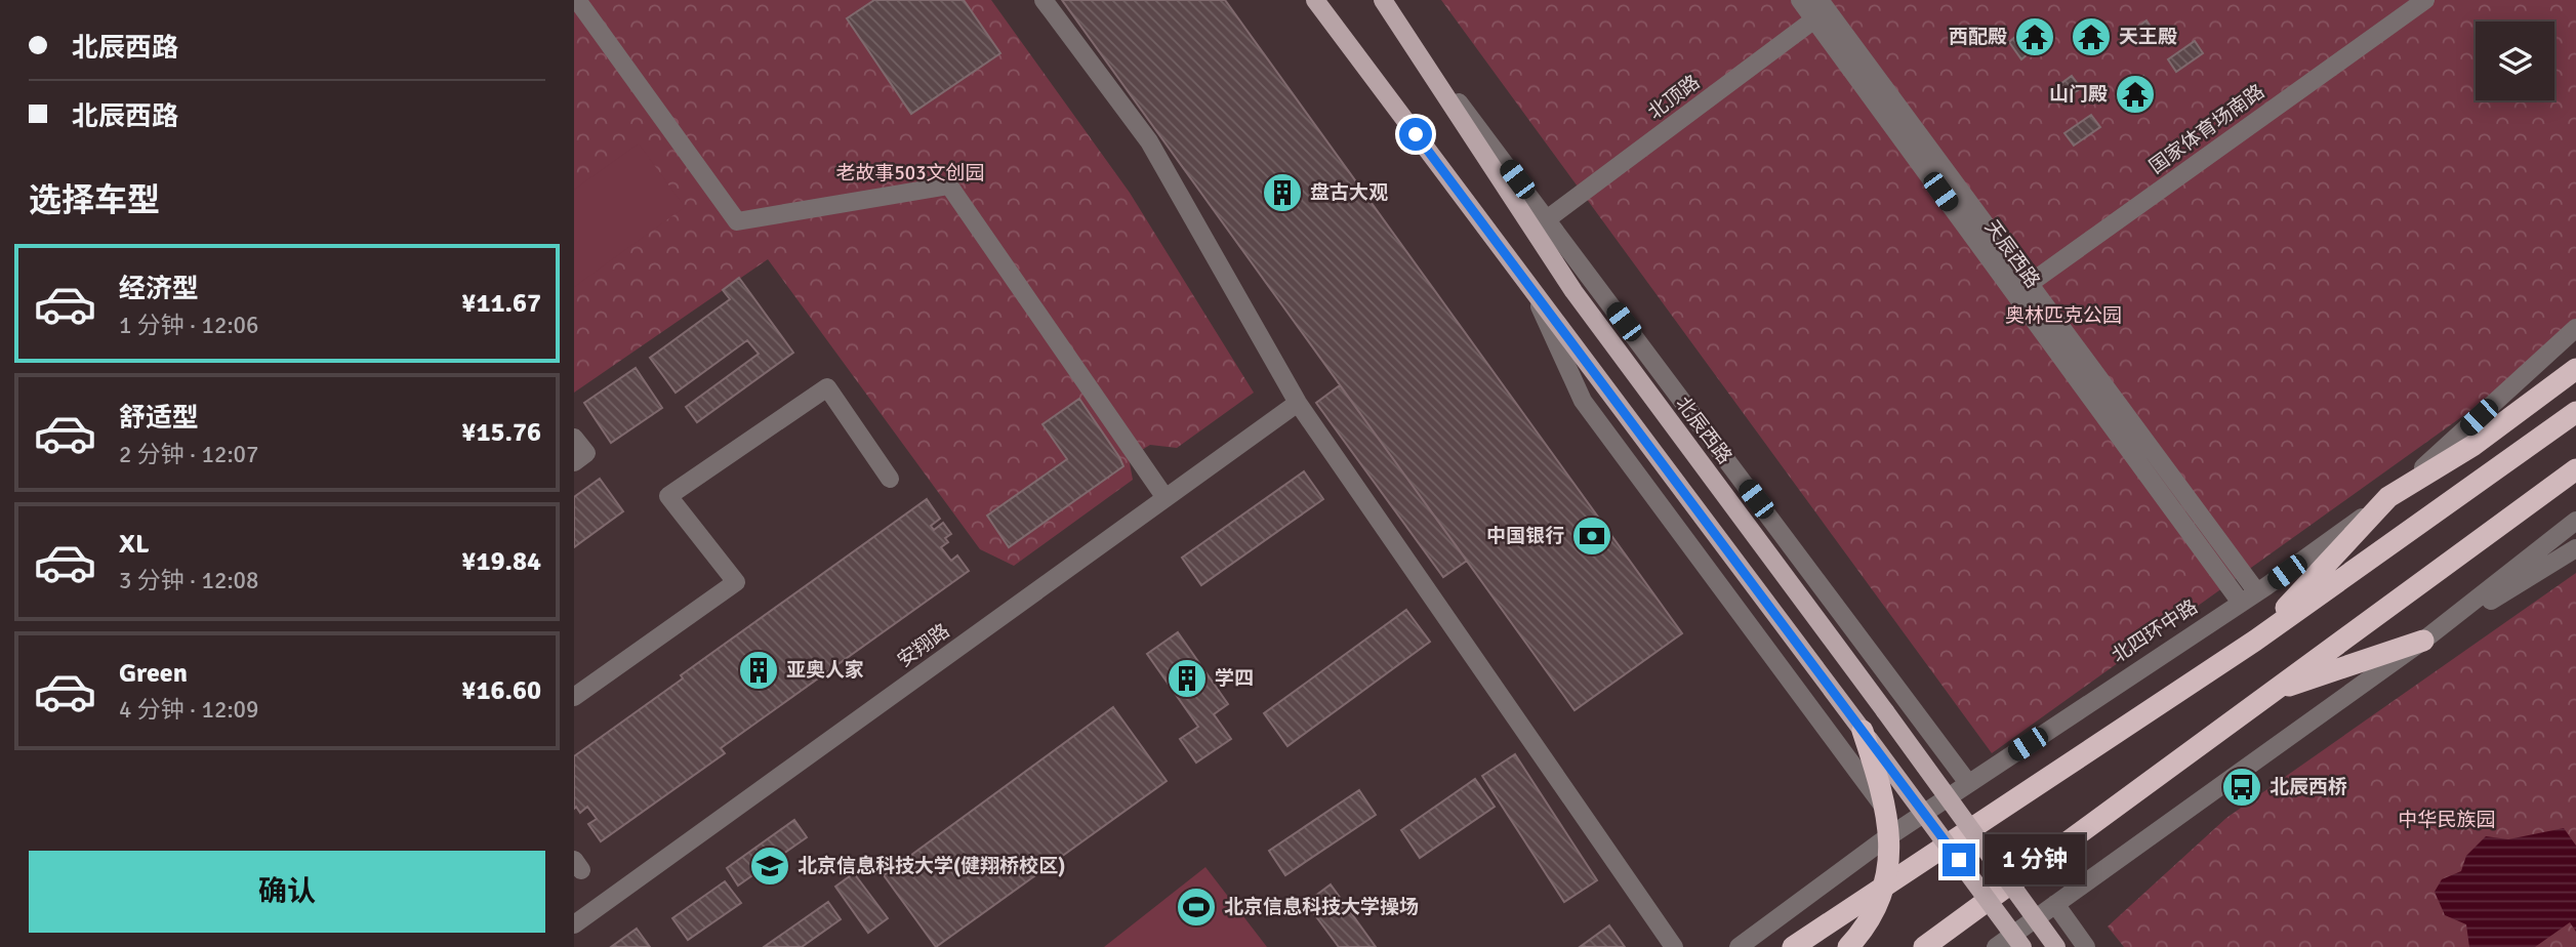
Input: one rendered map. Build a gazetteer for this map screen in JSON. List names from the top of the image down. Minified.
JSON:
{"streets":{"main road":["北辰西路"],"street":["北顶路","国家体育场南路","天辰西路","北四环中路","安翔路"]},"crossings":[["北顶路","天辰西路"],["北顶路","北辰西路"],["国家体育场南路","天辰西路"],["天辰西路","北四环中路"],["北辰西路","北四环中路"]],"parks":["老故事503文创园","奥林匹克公园","中华民族园"],"places":{"temple":["西配殿","天王殿","山门殿"],"building":["盘古大观","亚奥人家","学四"],"bank":["中国银行"],"bus stop":["北辰西桥"],"school or university":["北京信息科技大学(健翔桥校区)"],"sports":["北京信息科技大学操场"]},"page":{"banner":["北辰西路","北辰西路"],"heading":"选择车型","list":[{"name":"经济型","note":"1 分钟 · 12:06","value":"¥11.67"},{"name":"舒适型","note":"2 分钟 · 12:07","value":"¥15.76"},{"name":"XL","note":"3 分钟 · 12:08","value":"¥19.84"},{"name":"Green","note":"4 分钟 · 12:09","value":"¥16.60"}],"bubble":"1 分钟","buttons":"确认"}}
